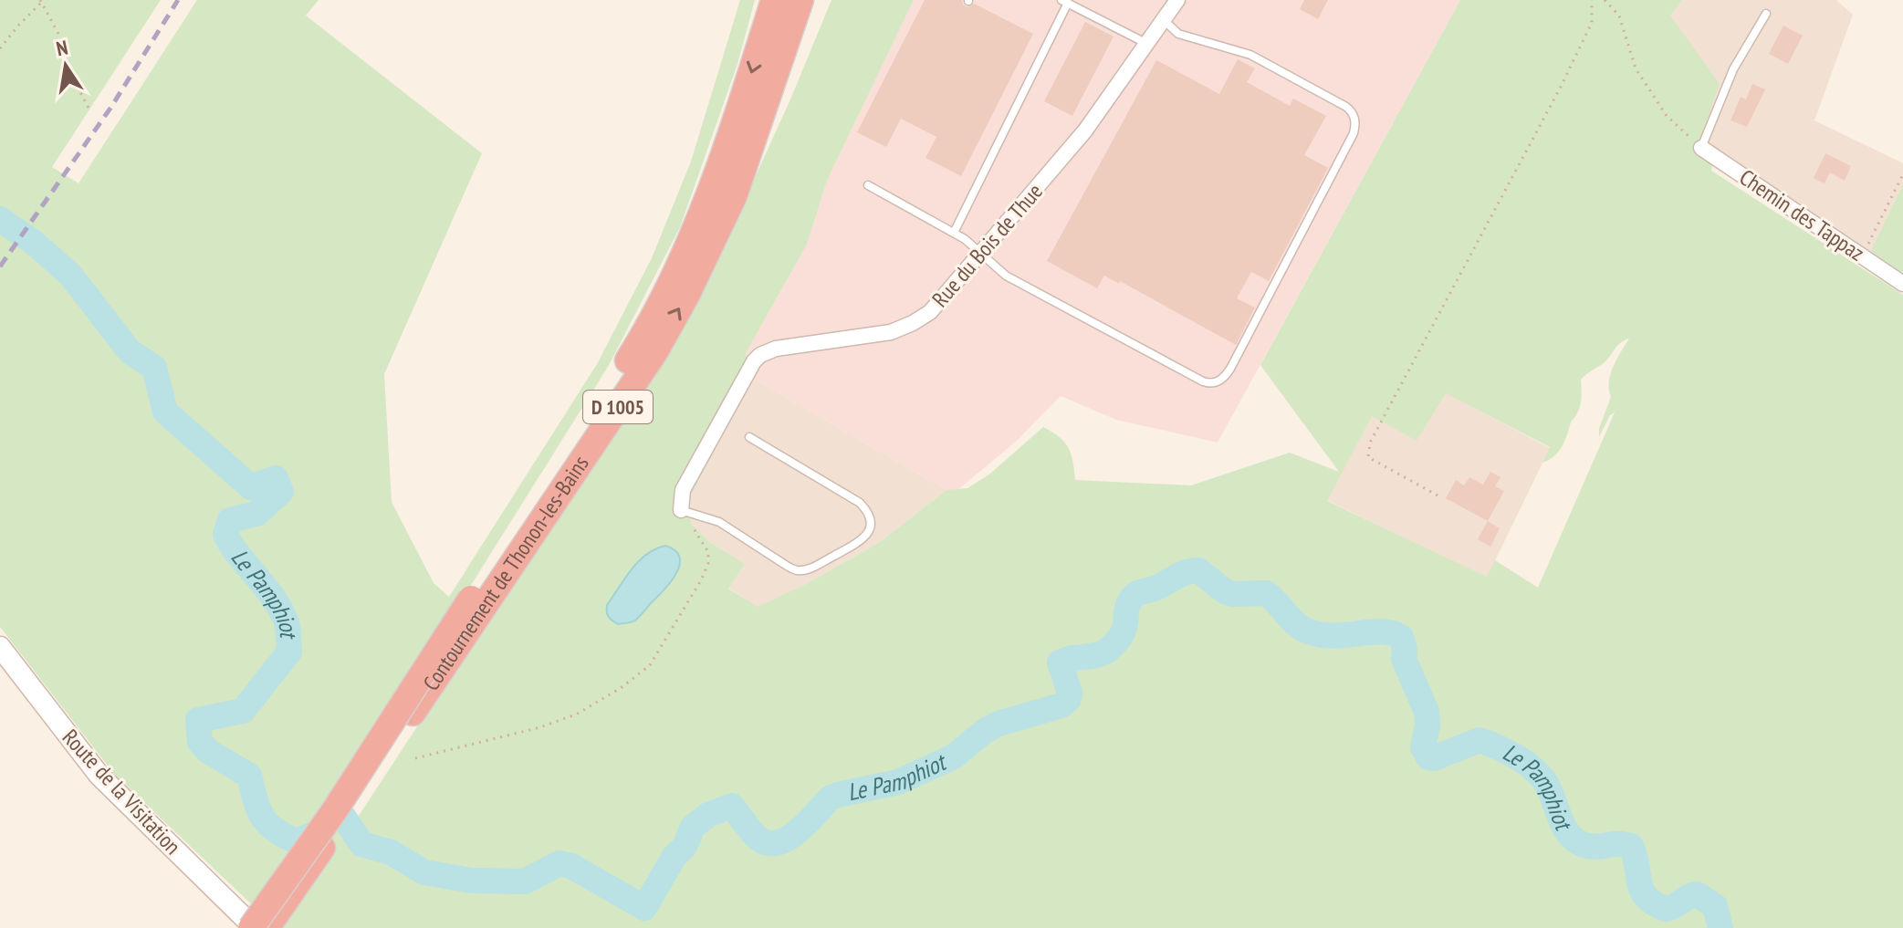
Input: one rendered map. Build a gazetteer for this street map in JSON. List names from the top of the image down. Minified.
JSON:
{"streets":{"highway":["D 1005","Contournement de Thonon-les-Bains"],"street":["Chemin des Tappaz","Rue du Bois de Thue","Route de la Visitation"]},"crossings":[["Contournement de Thonon-les-Bains","Route de la Visitation"]],"water":["Le Pamphiot"],"north":"top"}
